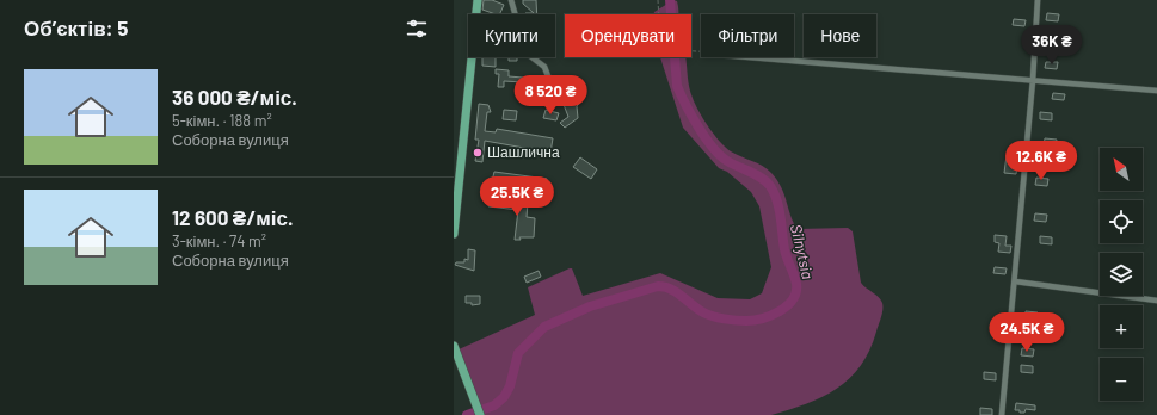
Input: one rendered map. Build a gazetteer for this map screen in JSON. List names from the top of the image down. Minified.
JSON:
{"water":["Silnytsia"],"places":["Шашлична"],"north":"top left","page":{"heading":"Об’єктів: 5","chip":["Купити","Орендувати","Фільтри","Нове"],"price":["36K ₴","8 520 ₴","12.6K ₴","25.5K ₴","24.5K ₴"],"list":[{"name":"36 000 ₴/міс.","note":"5-кімн. · 188 m² · Соборна вулиця"},{"name":"12 600 ₴/міс.","note":"3-кімн. · 74 m² · Соборна вулиця"}],"map_buttons":["+","−"]}}
